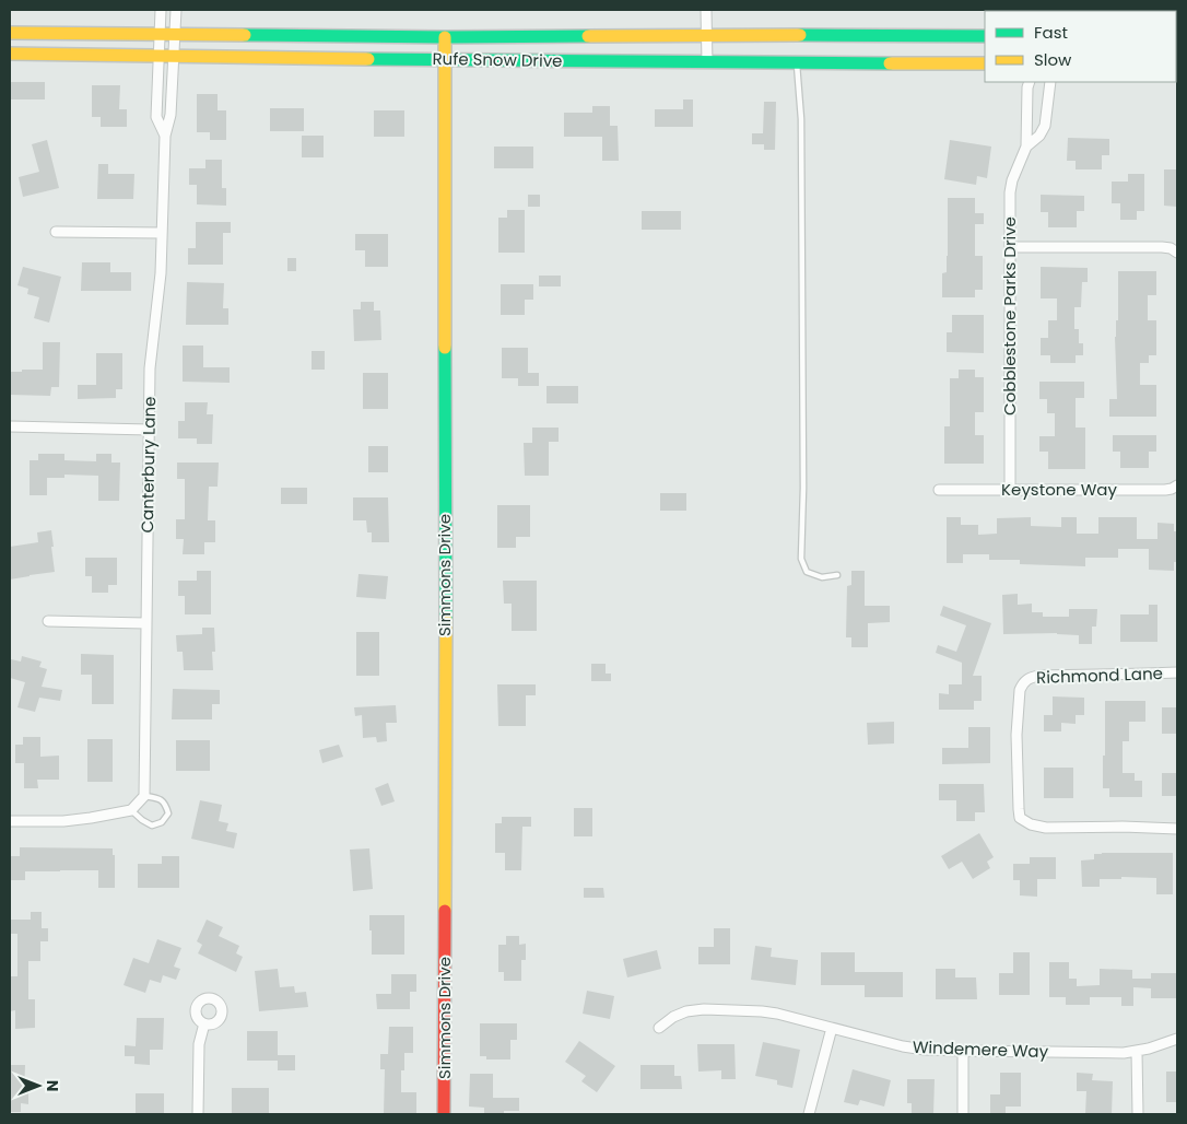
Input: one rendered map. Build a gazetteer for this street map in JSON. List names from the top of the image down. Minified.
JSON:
{"streets":{"main road":["Rufe Snow Drive","Simmons Drive"],"street":["Cobblestone Parks Drive","Canterbury Lane","Keystone Way","Richmond Lane","Windemere Way"]},"crossings":[["Rufe Snow Drive","Canterbury Lane"],["Rufe Snow Drive","Simmons Drive"],["Cobblestone Parks Drive","Keystone Way"]],"legend":["Fast","Slow"],"north":"right"}
